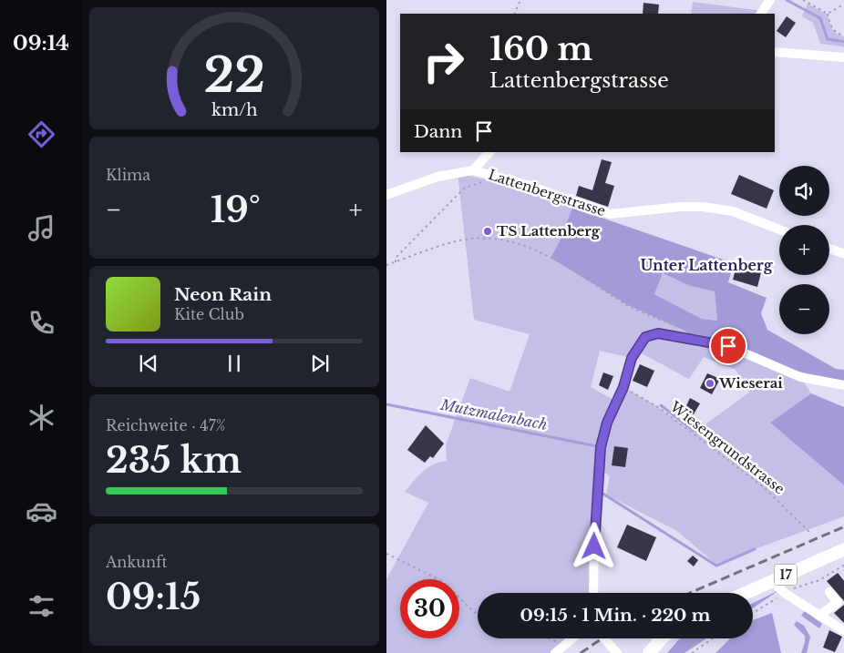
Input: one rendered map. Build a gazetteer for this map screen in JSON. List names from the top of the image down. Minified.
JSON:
{"streets":{"main road":["17"],"street":["Lattenbergstrasse"],"path":["Wiesengrundstrasse"]},"districts":["Unter Lattenberg"],"water":["Mutzmalenbach"],"places":["TS Lattenberg","Wieserai"],"page":{"tabs":"09:14","turn":["160 m","Lattenbergstrasse"],"then":"Dann","tile":["Klima",["Reichweite · 47%","235 km"],["Ankunft","09:15"]],"map_buttons":["+","−"],"heat":["−","19°","+"],"song":["Neon Rain","Kite Club"],"limit":"30","trip":"09:15 · 1 Min. · 220 m","gauge":["22","km/h"]}}
